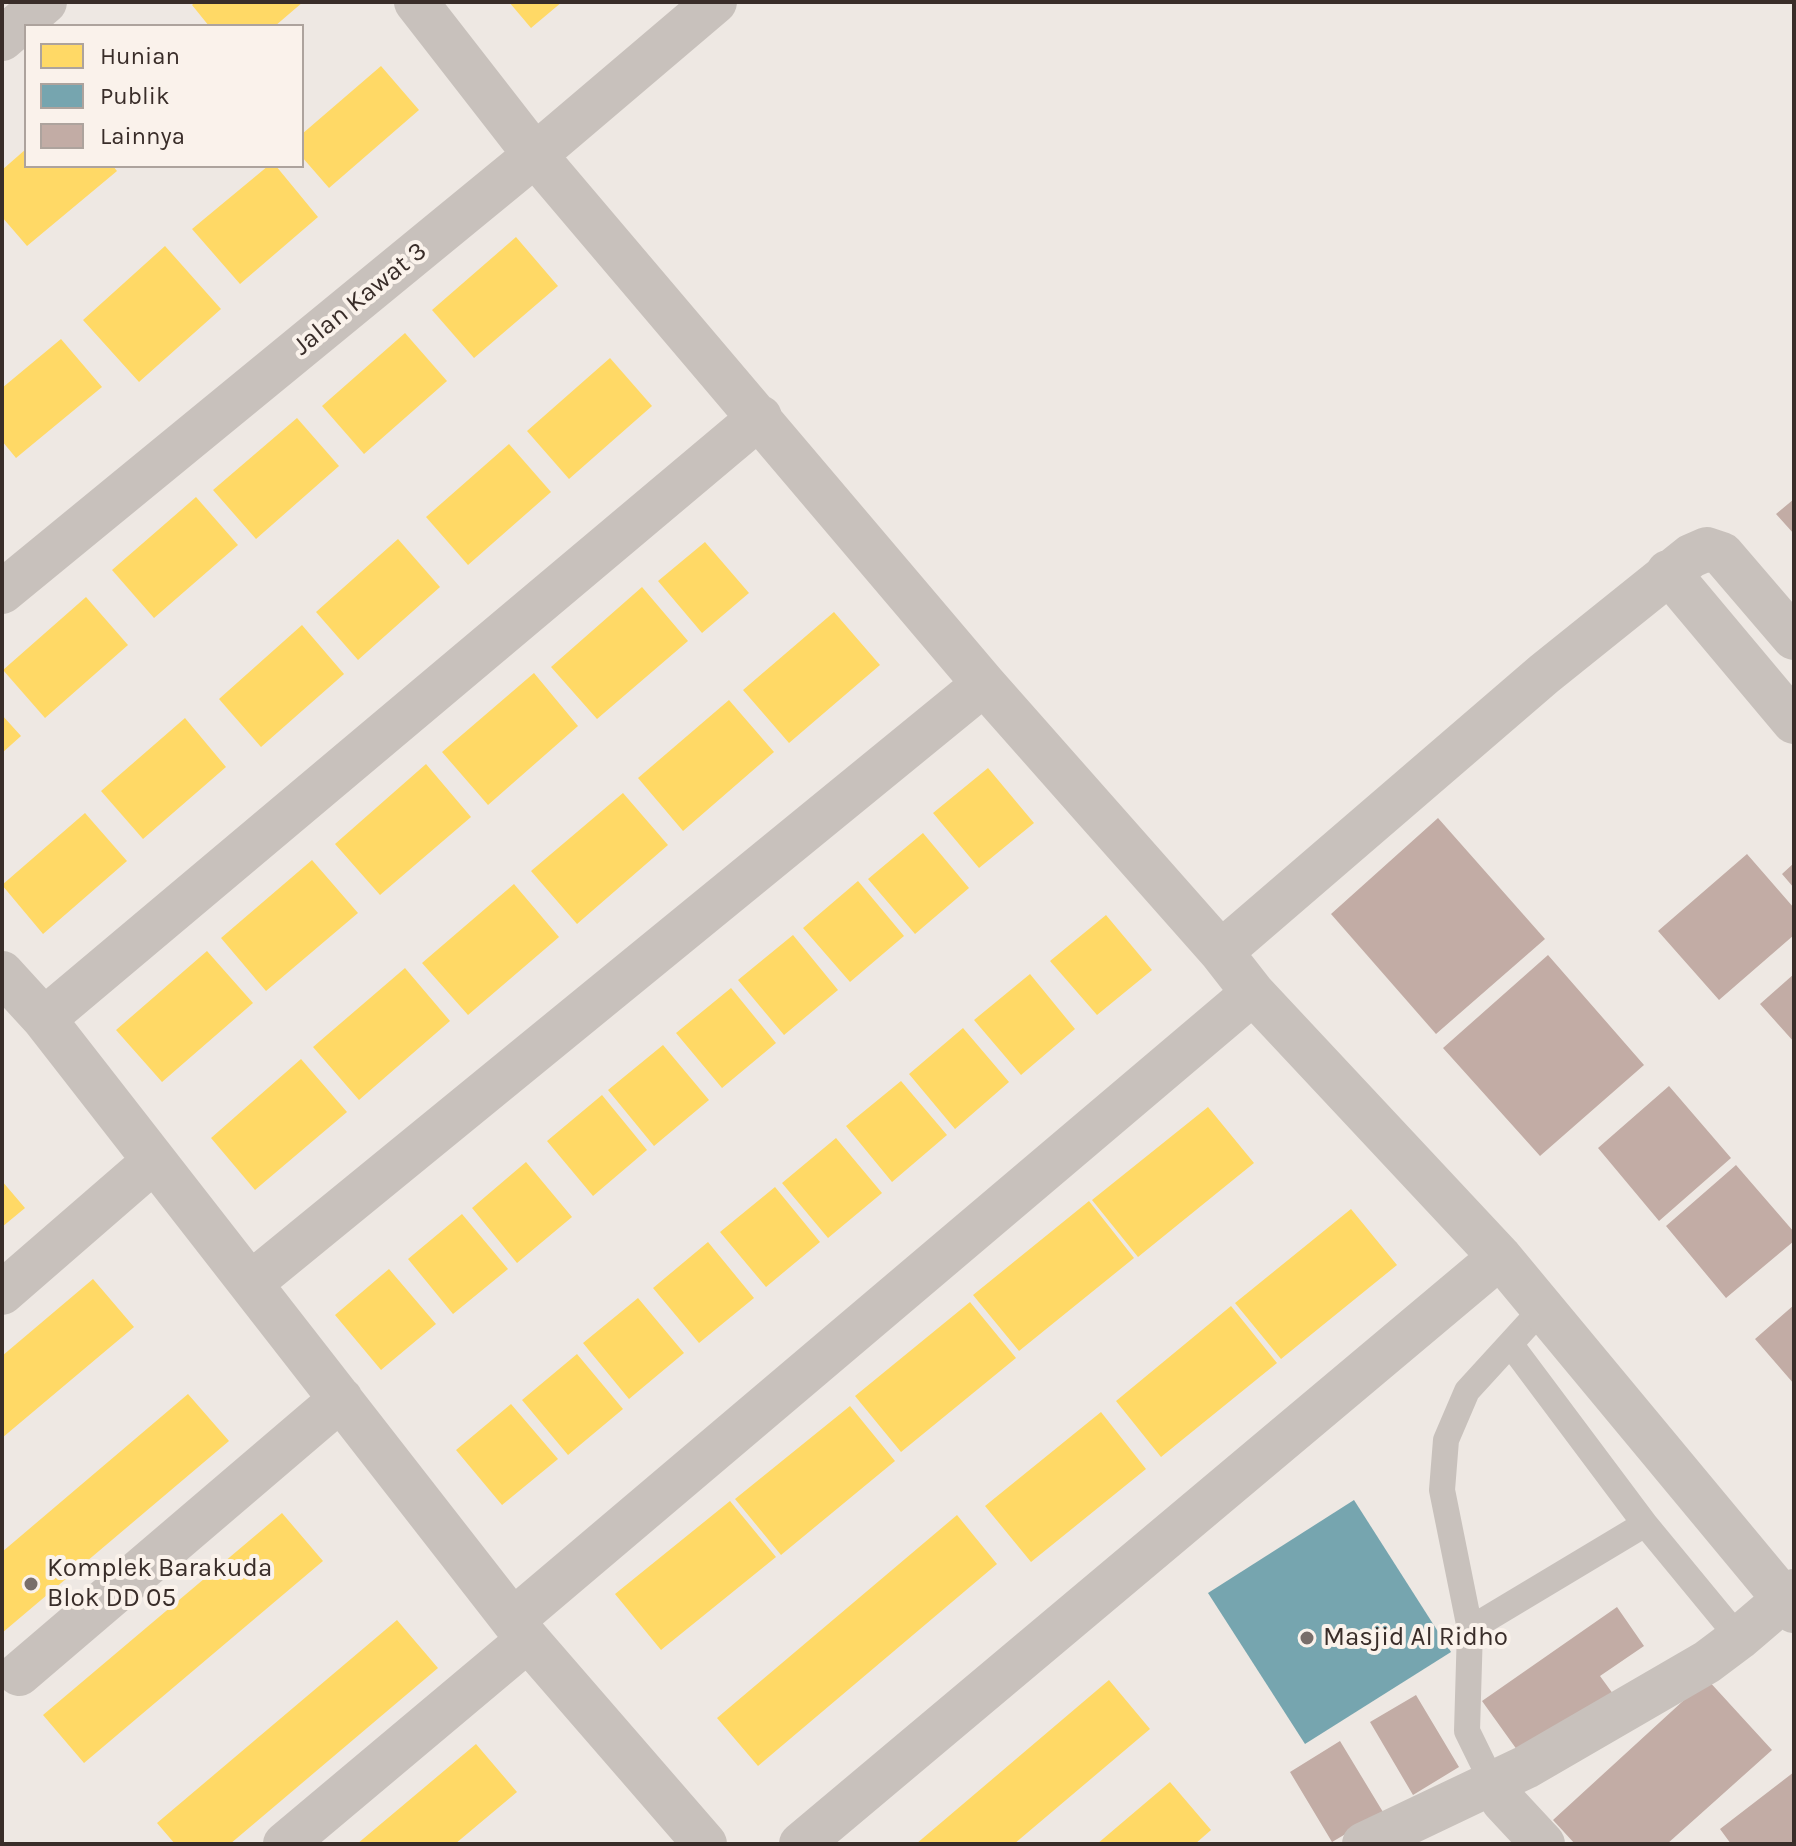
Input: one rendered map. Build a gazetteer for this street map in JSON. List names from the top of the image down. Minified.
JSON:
{"streets":{"street":["Jalan Kawat 3"]},"places":["Komplek Barakuda Blok DD 05","Masjid Al Ridho"],"legend":["Hunian","Publik","Lainnya"]}
